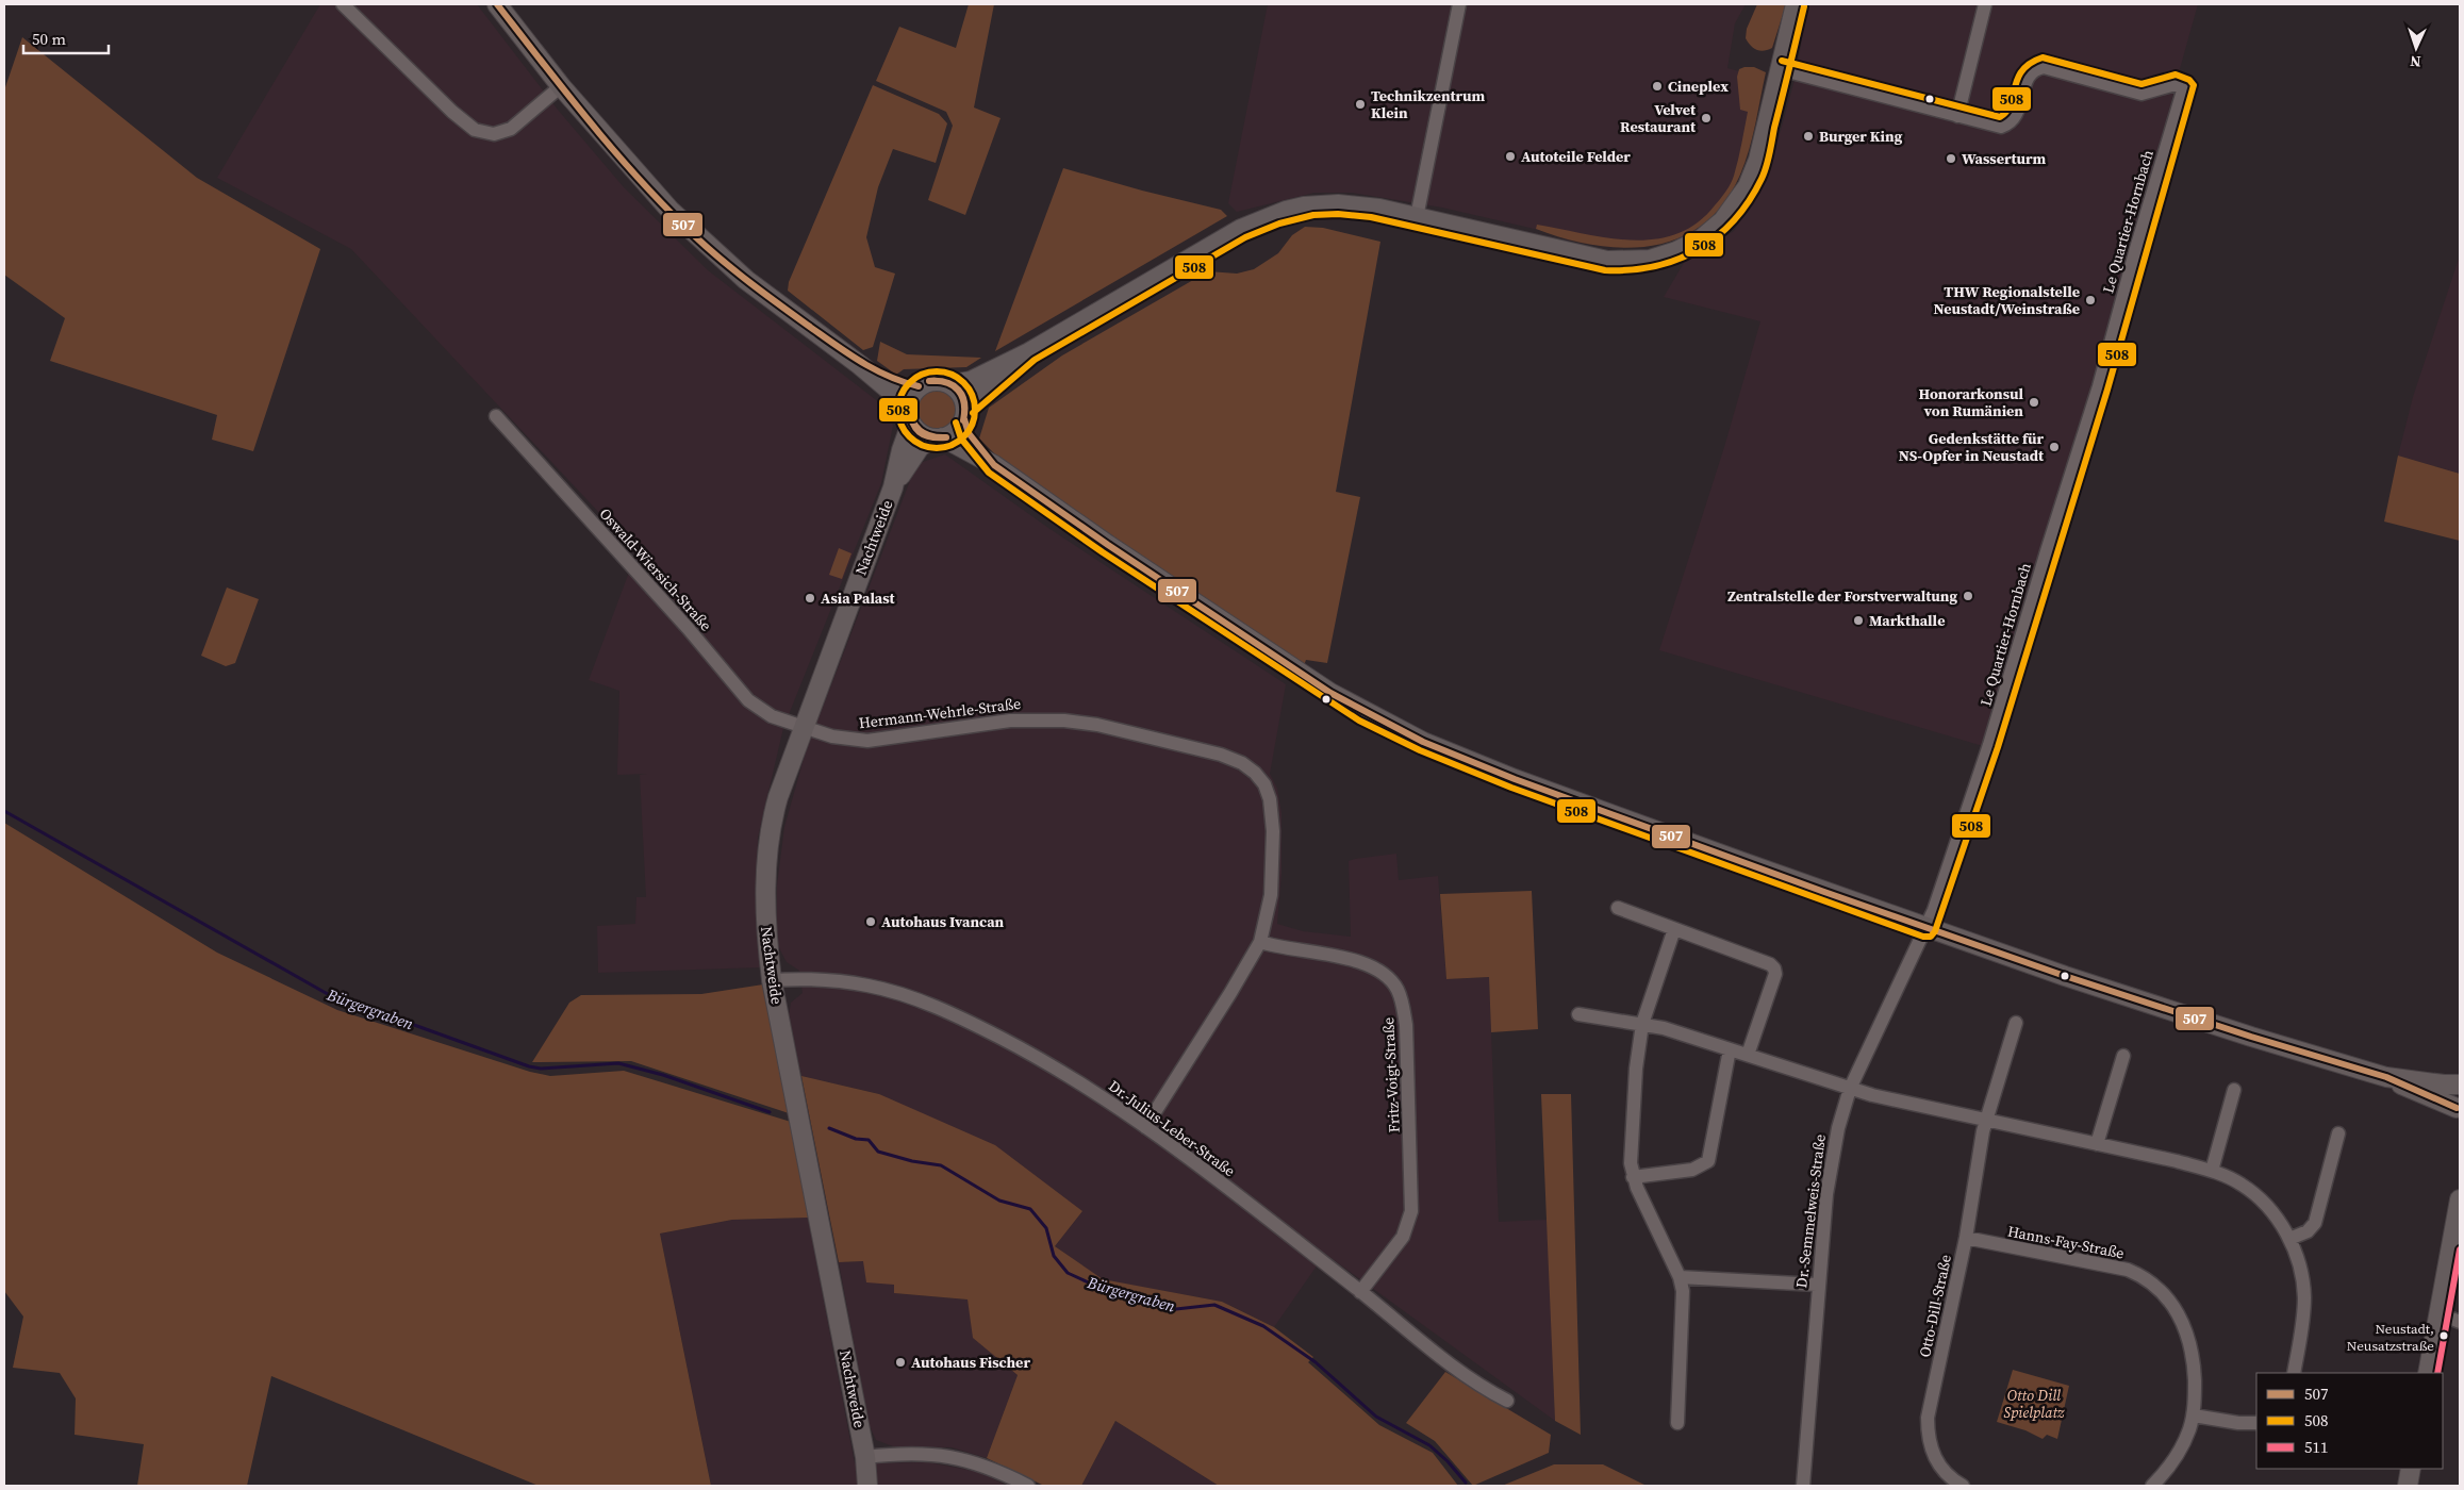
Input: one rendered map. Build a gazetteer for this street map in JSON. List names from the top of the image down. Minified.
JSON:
{"streets":{"street":["Le Quartier-Hornbach","Nachtweide","Oswald-Wiersich-Straße","Hermann-Wehrle-Straße","Fritz-Voigt-Straße","Dr.-Julius-Leber-Straße","Dr.-Semmelweis-Straße","Hanns-Fay-Straße","Otto-Dill-Straße"]},"crossings":[["Le Quartier-Hornbach","Dr.-Semmelweis-Straße"],["Nachtweide","Oswald-Wiersich-Straße"],["Nachtweide","Hermann-Wehrle-Straße"],["Nachtweide","Dr.-Julius-Leber-Straße"],["Oswald-Wiersich-Straße","Hermann-Wehrle-Straße"],["Hermann-Wehrle-Straße","Fritz-Voigt-Straße"],["Hermann-Wehrle-Straße","Dr.-Julius-Leber-Straße"],["Fritz-Voigt-Straße","Dr.-Julius-Leber-Straße"],["Hanns-Fay-Straße","Otto-Dill-Straße"]],"water":["Bürgergraben"],"parks":["Otto Dill Spielplatz"],"places":["Cineplex","Technikzentrum Klein","Velvet Restaurant","Burger King","Autoteile Felder","Wasserturm","THW Regionalstelle Neustadt/Weinstraße","Honorarkonsul von Rumänien","Gedenkstätte für NS-Opfer in Neustadt","Zentralstelle der Forstverwaltung","Asia Palast","Markthalle","Autohaus Ivancan","Neustadt, Neusatzstraße","Autohaus Fischer"],"lines":["transit line 507","transit line 508","transit line 511"],"legend":["507","508","511"],"scale_bar":"50 m","north":"bottom"}
